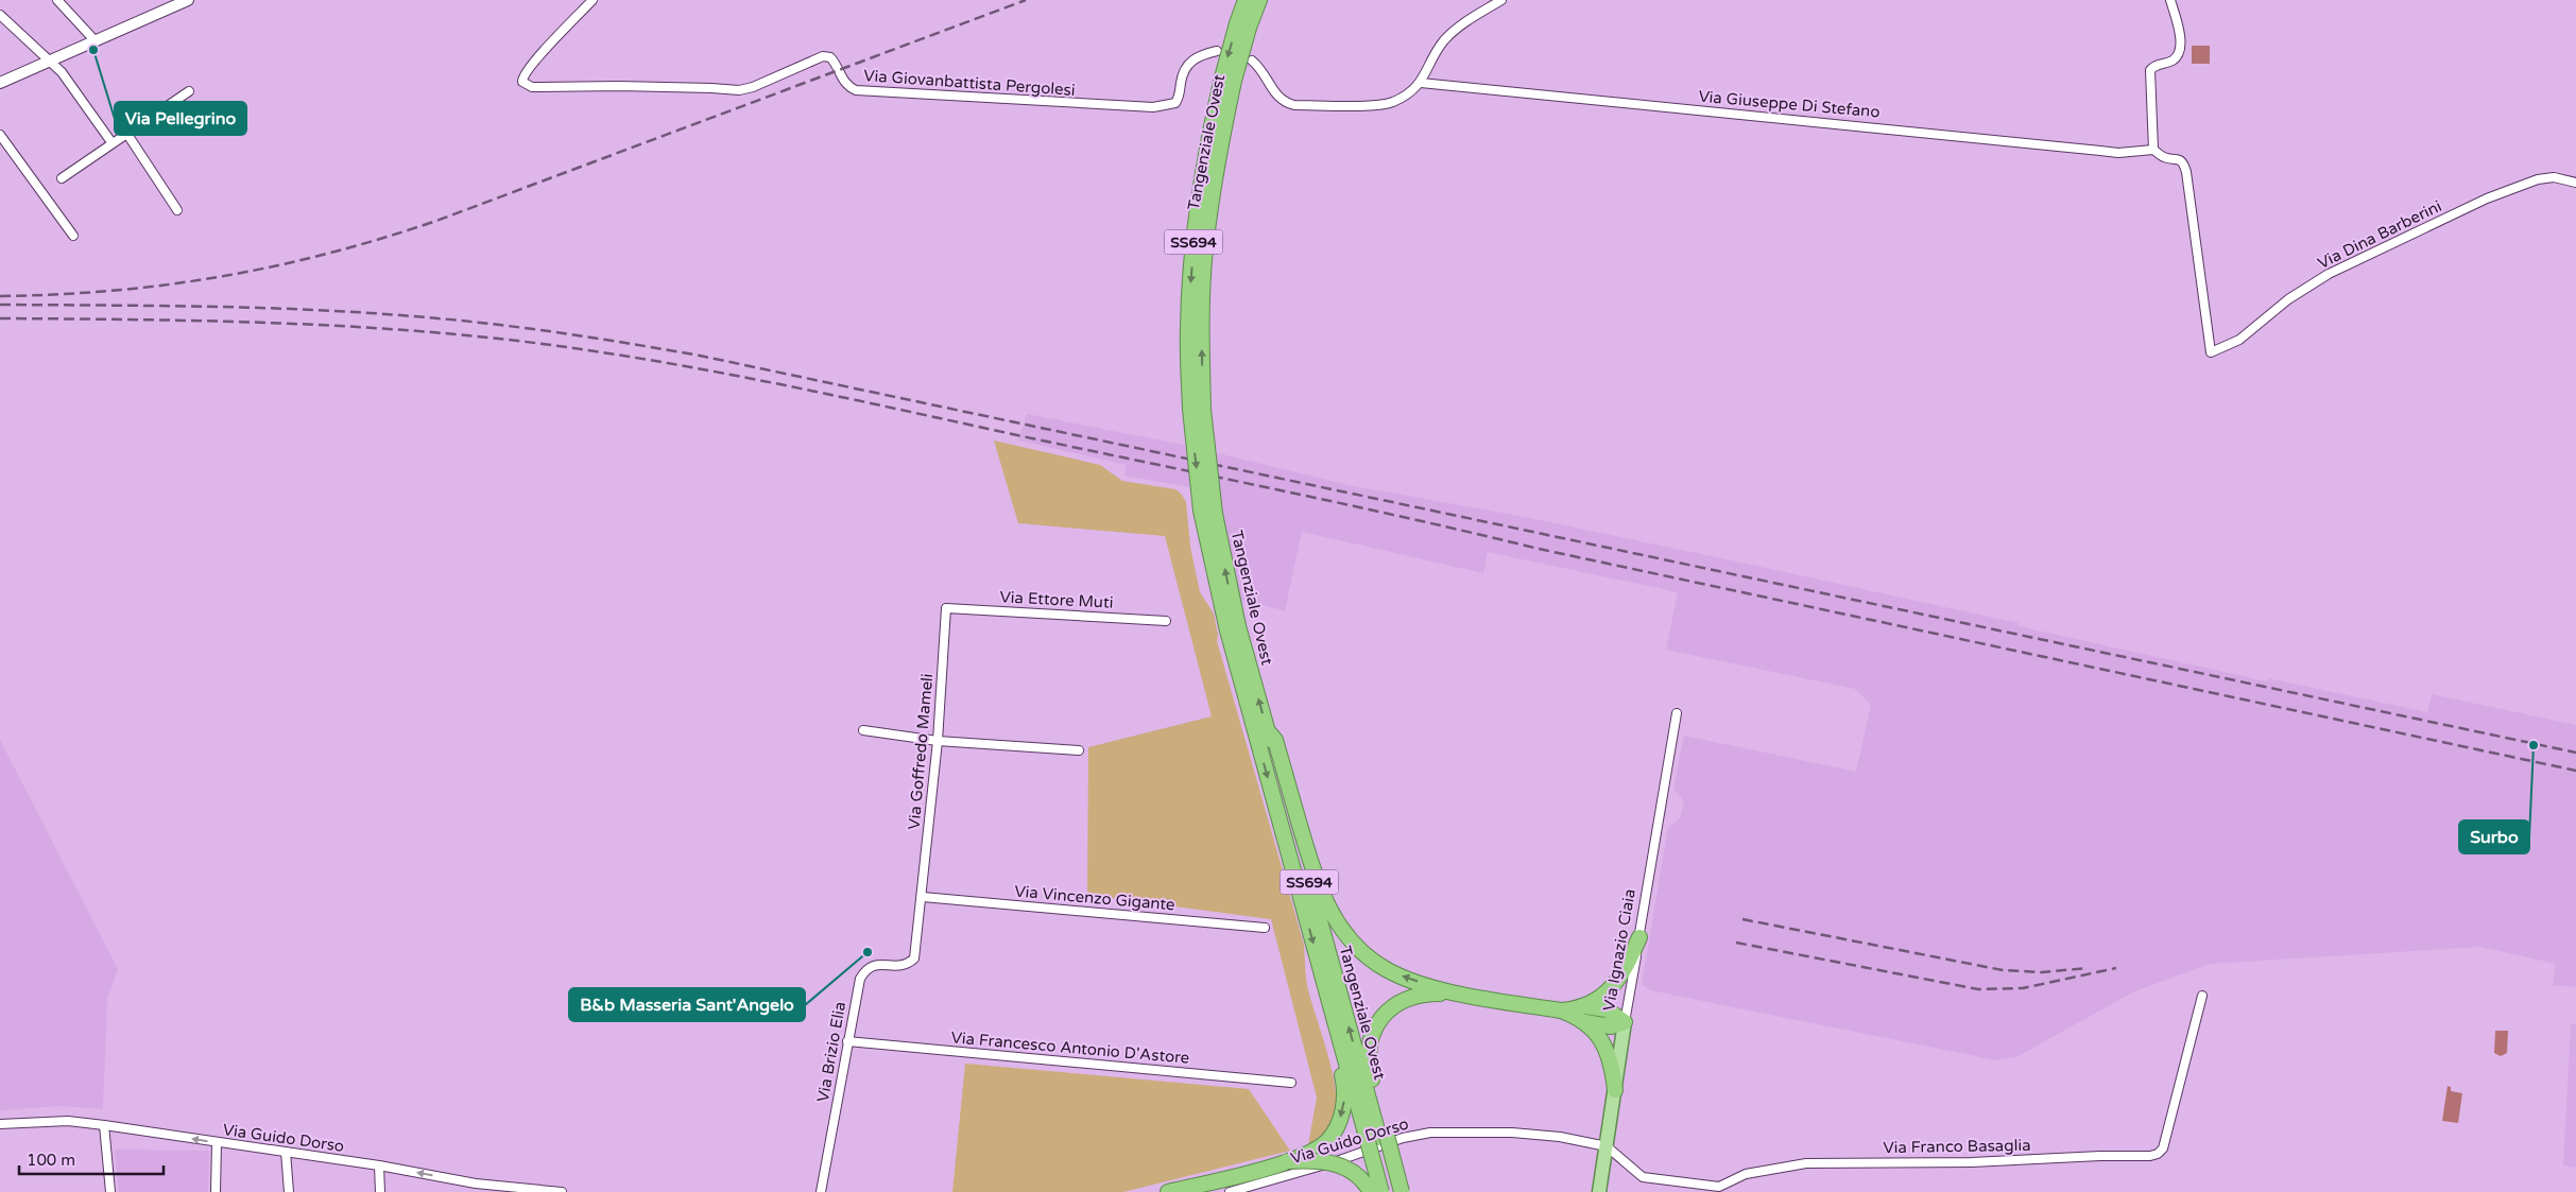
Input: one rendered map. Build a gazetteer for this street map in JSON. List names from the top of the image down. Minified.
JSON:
{"streets":{"highway":["Tangenziale Ovest","SS694"],"main road":["Via Ignazio Ciaia"],"street":["Via Giovanbattista Pergolesi","Via Giuseppe Di Stefano","Via Dina Barberini","Via Ettore Muti","Via Goffredo Mameli","Via Vincenzo Gigante","Via Francesco Antonio D'Astore","Via Brizio Elia","Via Guido Dorso","Via Franco Basaglia"]},"crossings":[["Via Giuseppe Di Stefano","Via Dina Barberini"],["Via Ettore Muti","Via Goffredo Mameli"],["Via Goffredo Mameli","Via Vincenzo Gigante"],["Via Goffredo Mameli","Via Brizio Elia"],["Via Vincenzo Gigante","Via Brizio Elia"],["Via Ignazio Ciaia","Via Guido Dorso"],["Via Ignazio Ciaia","Via Franco Basaglia"],["Via Francesco Antonio D'Astore","Via Brizio Elia"],["Via Guido Dorso","Via Franco Basaglia"]],"places":["Via Pellegrino","Surbo","B&b Masseria Sant'Angelo"],"scale_bar":"100 m"}
